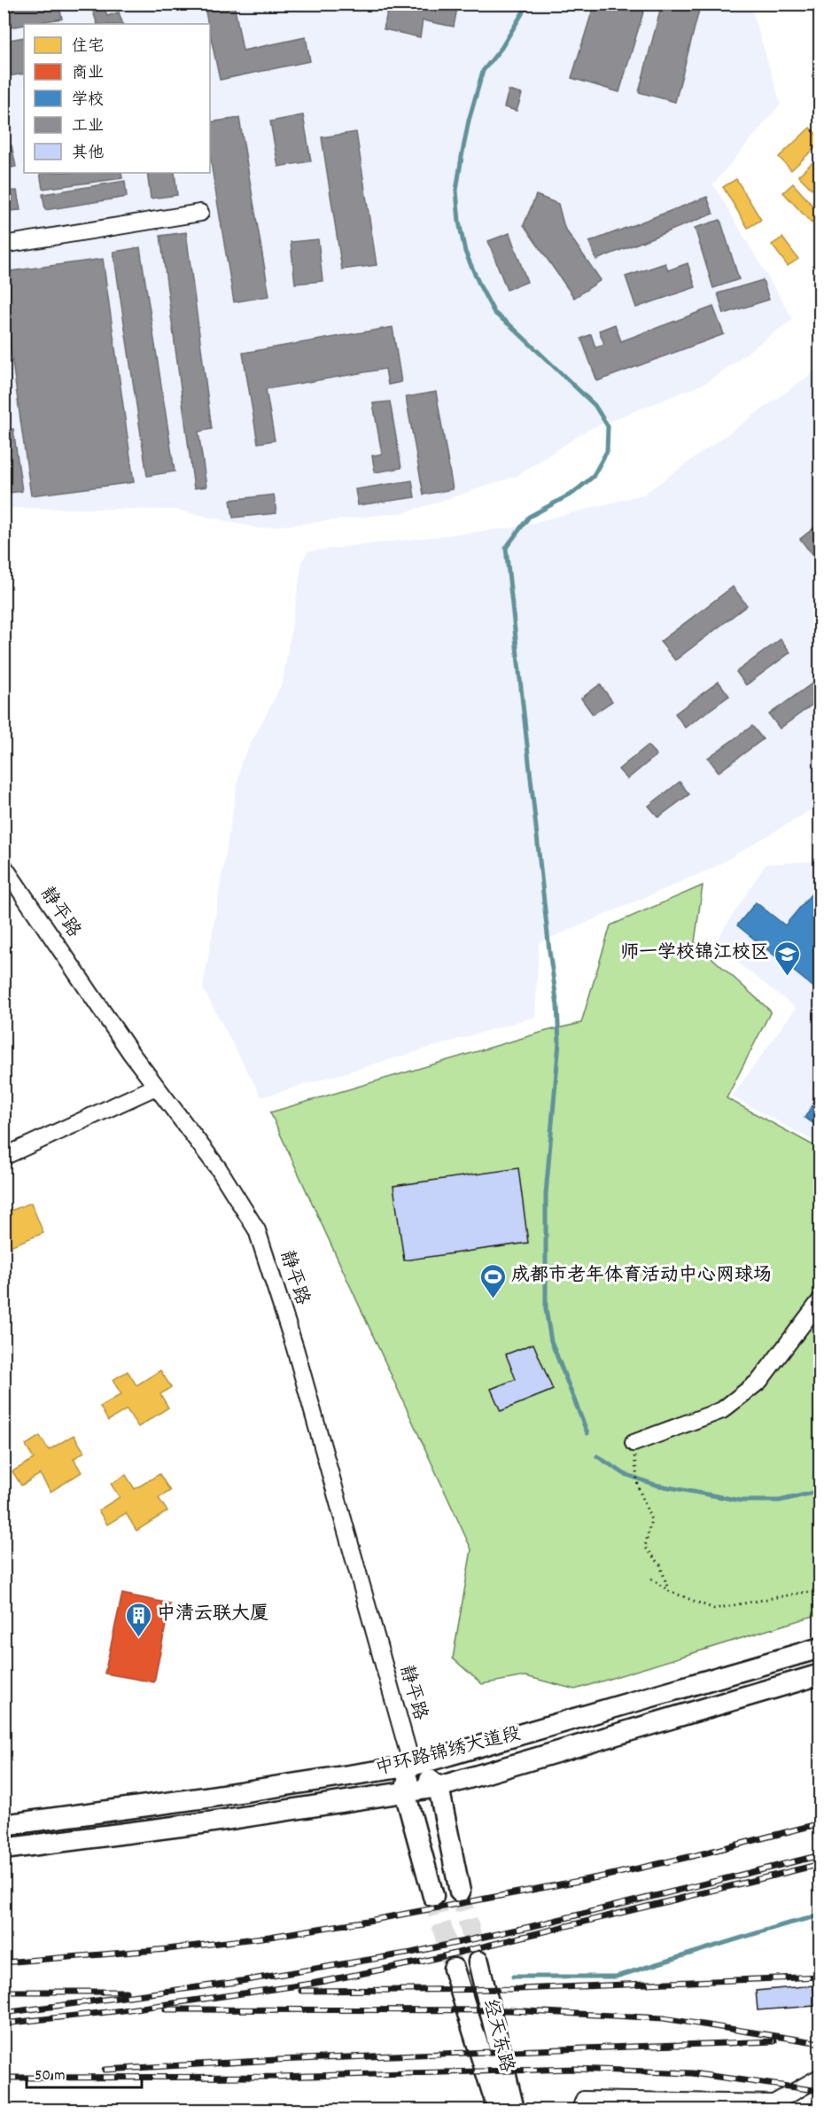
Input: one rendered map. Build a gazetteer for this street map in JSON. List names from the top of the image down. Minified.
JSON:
{"streets":{"main road":["中环路锦绣大道段","经天东路"],"street":["静平路"]},"crossings":[["静平路","中环路锦绣大道段"]],"places":{"school or university":["师一学校锦江校区"],"sports":["成都市老年体育活动中心网球场"],"building":["中清云联大厦"]},"legend":["住宅","商业","学校","工业","其他"],"scale_bar":"50 m"}
